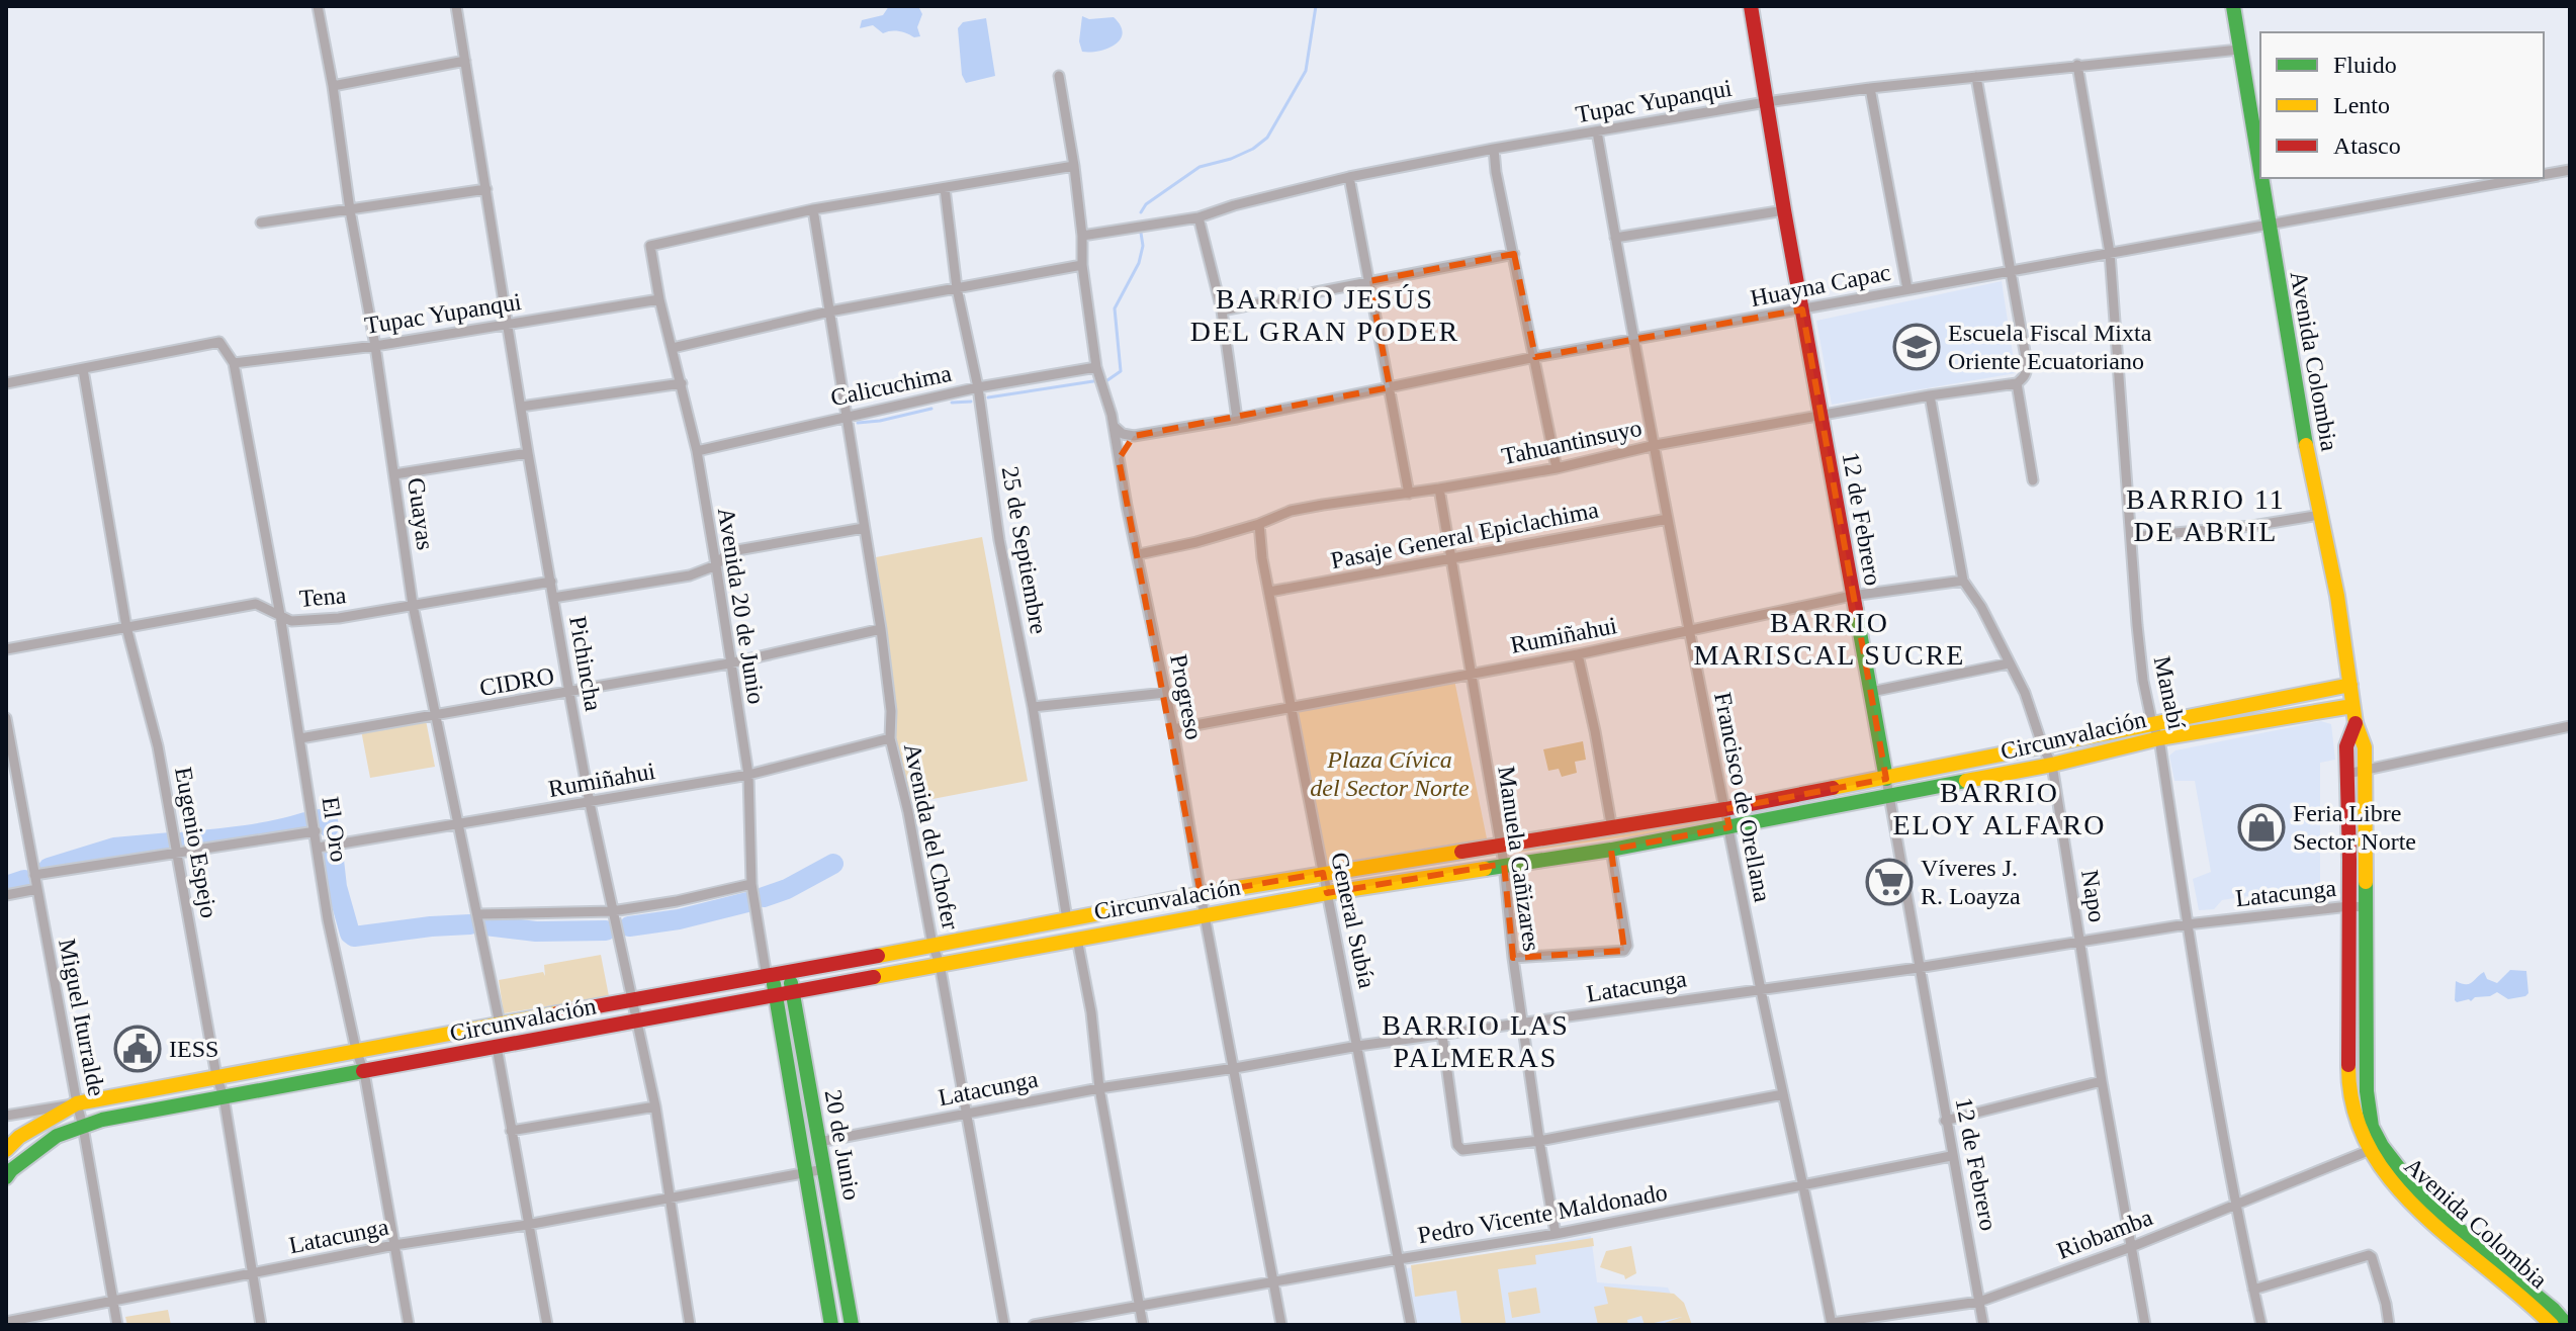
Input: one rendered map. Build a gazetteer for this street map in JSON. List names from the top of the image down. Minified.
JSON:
{"streets":{"main road":["Avenida Colombia","12 de Febrero","Circunvalación","20 de Junio"],"street":["Tupac Yupanqui","Huayna Capac","Calicuchima","Tahuantinsuyo","Guayas","Pasaje General Epiclachima","25 de Septiembre","Tena","Avenida 20 de Junio","Rumiñahui","Pichincha","CIDRO","Manabí","Progreso","Francisco de Orellana","El Oro","Avenida del Chofer","Eugenio Espejo","Manuela Cañizares","Latacunga","Napo","General Subía","Miguel Iturralde","Pedro Vicente Maldonado","Riobamba"]},"crossings":[["Tupac Yupanqui","Avenida Colombia"],["Tupac Yupanqui","Guayas"],["Tupac Yupanqui","12 de Febrero"],["Tupac Yupanqui","Avenida 20 de Junio"],["Tupac Yupanqui","Pichincha"],["Tupac Yupanqui","Manabí"],["Tupac Yupanqui","Progreso"],["Tupac Yupanqui","Francisco de Orellana"],["Tupac Yupanqui","El Oro"],["Huayna Capac","Avenida Colombia"],["Huayna Capac","12 de Febrero"],["Huayna Capac","Manabí"],["Huayna Capac","Francisco de Orellana"],["Avenida Colombia","Circunvalación"],["Avenida Colombia","Latacunga"],["Avenida Colombia","Riobamba"],["Calicuchima","25 de Septiembre"],["Calicuchima","Avenida 20 de Junio"],["Calicuchima","Progreso"],["Calicuchima","Avenida del Chofer"],["Tahuantinsuyo","12 de Febrero"],["Tahuantinsuyo","Progreso"],["Tahuantinsuyo","Francisco de Orellana"],["Tahuantinsuyo","Manuela Cañizares"],["Tahuantinsuyo","Napo"],["Tahuantinsuyo","General Subía"],["Guayas","Tena"],["Guayas","Rumiñahui"],["Guayas","CIDRO"],["Guayas","Circunvalación"],["12 de Febrero","Rumiñahui"],["12 de Febrero","Circunvalación"],["12 de Febrero","Latacunga"],["12 de Febrero","Pedro Vicente Maldonado"],["12 de Febrero","Riobamba"],["Pasaje General Epiclachima","Francisco de Orellana"],["Pasaje General Epiclachima","Manuela Cañizares"],["Pasaje General Epiclachima","General Subía"],["25 de Septiembre","Circunvalación"],["Tena","Pichincha"],["Tena","El Oro"],["Tena","Eugenio Espejo"],["Avenida 20 de Junio","Rumiñahui"],["Avenida 20 de Junio","CIDRO"],["Avenida 20 de Junio","Circunvalación"],["Avenida 20 de Junio","Avenida del Chofer"],["Avenida 20 de Junio","20 de Junio"],["Rumiñahui","Pichincha"],["Rumiñahui","Progreso"],["Rumiñahui","Francisco de Orellana"],["Rumiñahui","El Oro"],["Rumiñahui","Avenida del Chofer"],["Rumiñahui","Manuela Cañizares"],["Rumiñahui","Napo"],["Rumiñahui","General Subía"],["Pichincha","CIDRO"],["Pichincha","Circunvalación"],["Pichincha","Latacunga"],["CIDRO","El Oro"],["CIDRO","Avenida del Chofer"],["Manabí","Circunvalación"],["Manabí","Latacunga"],["Manabí","Riobamba"],["Progreso","Circunvalación"],["Progreso","Latacunga"],["Progreso","Pedro Vicente Maldonado"],["Circunvalación","Francisco de Orellana"],["Circunvalación","El Oro"],["Circunvalación","Avenida del Chofer"],["Circunvalación","Eugenio Espejo"],["Circunvalación","Manuela Cañizares"],["Circunvalación","Napo"],["Circunvalación","General Subía"],["Circunvalación","Miguel Iturralde"],["Circunvalación","20 de Junio"],["Francisco de Orellana","Latacunga"],["Francisco de Orellana","Pedro Vicente Maldonado"],["Francisco de Orellana","Riobamba"],["El Oro","Eugenio Espejo"],["El Oro","Latacunga"],["Avenida del Chofer","Latacunga"],["Eugenio Espejo","Latacunga"],["Manuela Cañizares","Latacunga"],["Manuela Cañizares","Pedro Vicente Maldonado"],["Latacunga","Napo"],["Latacunga","General Subía"],["Latacunga","Miguel Iturralde"],["Latacunga","20 de Junio"],["Napo","Riobamba"],["General Subía","Pedro Vicente Maldonado"]],"districts":["BARRIO JESÚS DEL GRAN PODER","BARRIO 11 DE ABRIL","BARRIO MARISCAL SUCRE","BARRIO ELOY ALFARO","BARRIO LAS PALMERAS"],"parks":["Plaza Cívica del Sector Norte"],"places":{"school or university":["Escuela Fiscal Mixta Oriente Ecuatoriano"],"shop":["Feria Libre Sector Norte"],"supermarket":["Víveres J. R. Loayza"],"public building":["IESS"]},"legend":["Fluido","Lento","Atasco"]}
